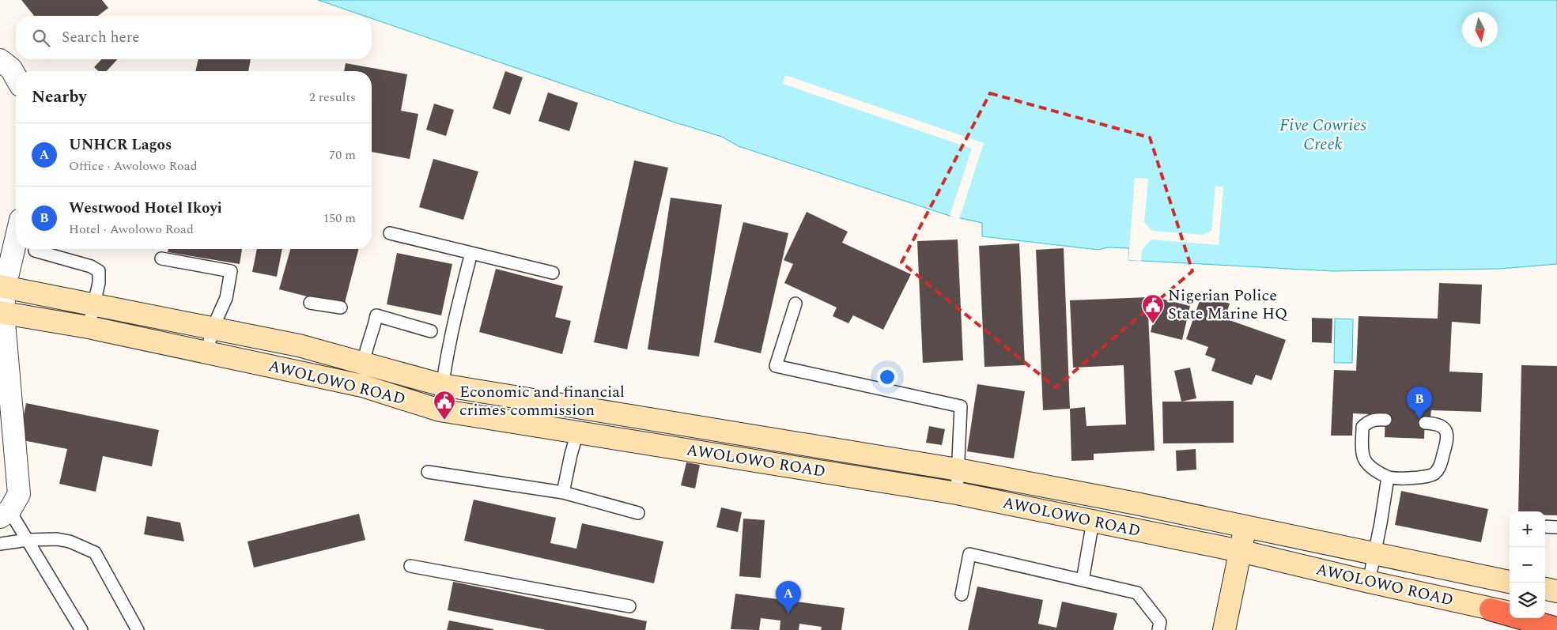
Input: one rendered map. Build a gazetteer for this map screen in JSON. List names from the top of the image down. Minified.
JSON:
{"streets":{"main road":["AWOLOWO ROAD"]},"water":["Five Cowries Creek"],"places":{"public building":["Nigerian Police State Marine HQ","Economic and financial crimes commission"]},"north":"bottom","page":{"search":"Search here","heading":["Nearby","2 results"],"list":[{"mark":"A","name":"UNHCR Lagos","note":"Office · Awolowo Road","value":"70 m"},{"mark":"B","name":"Westwood Hotel Ikoyi","note":"Hotel · Awolowo Road","value":"150 m"}],"pins":["B","A"],"map_buttons":["+","−"]}}
